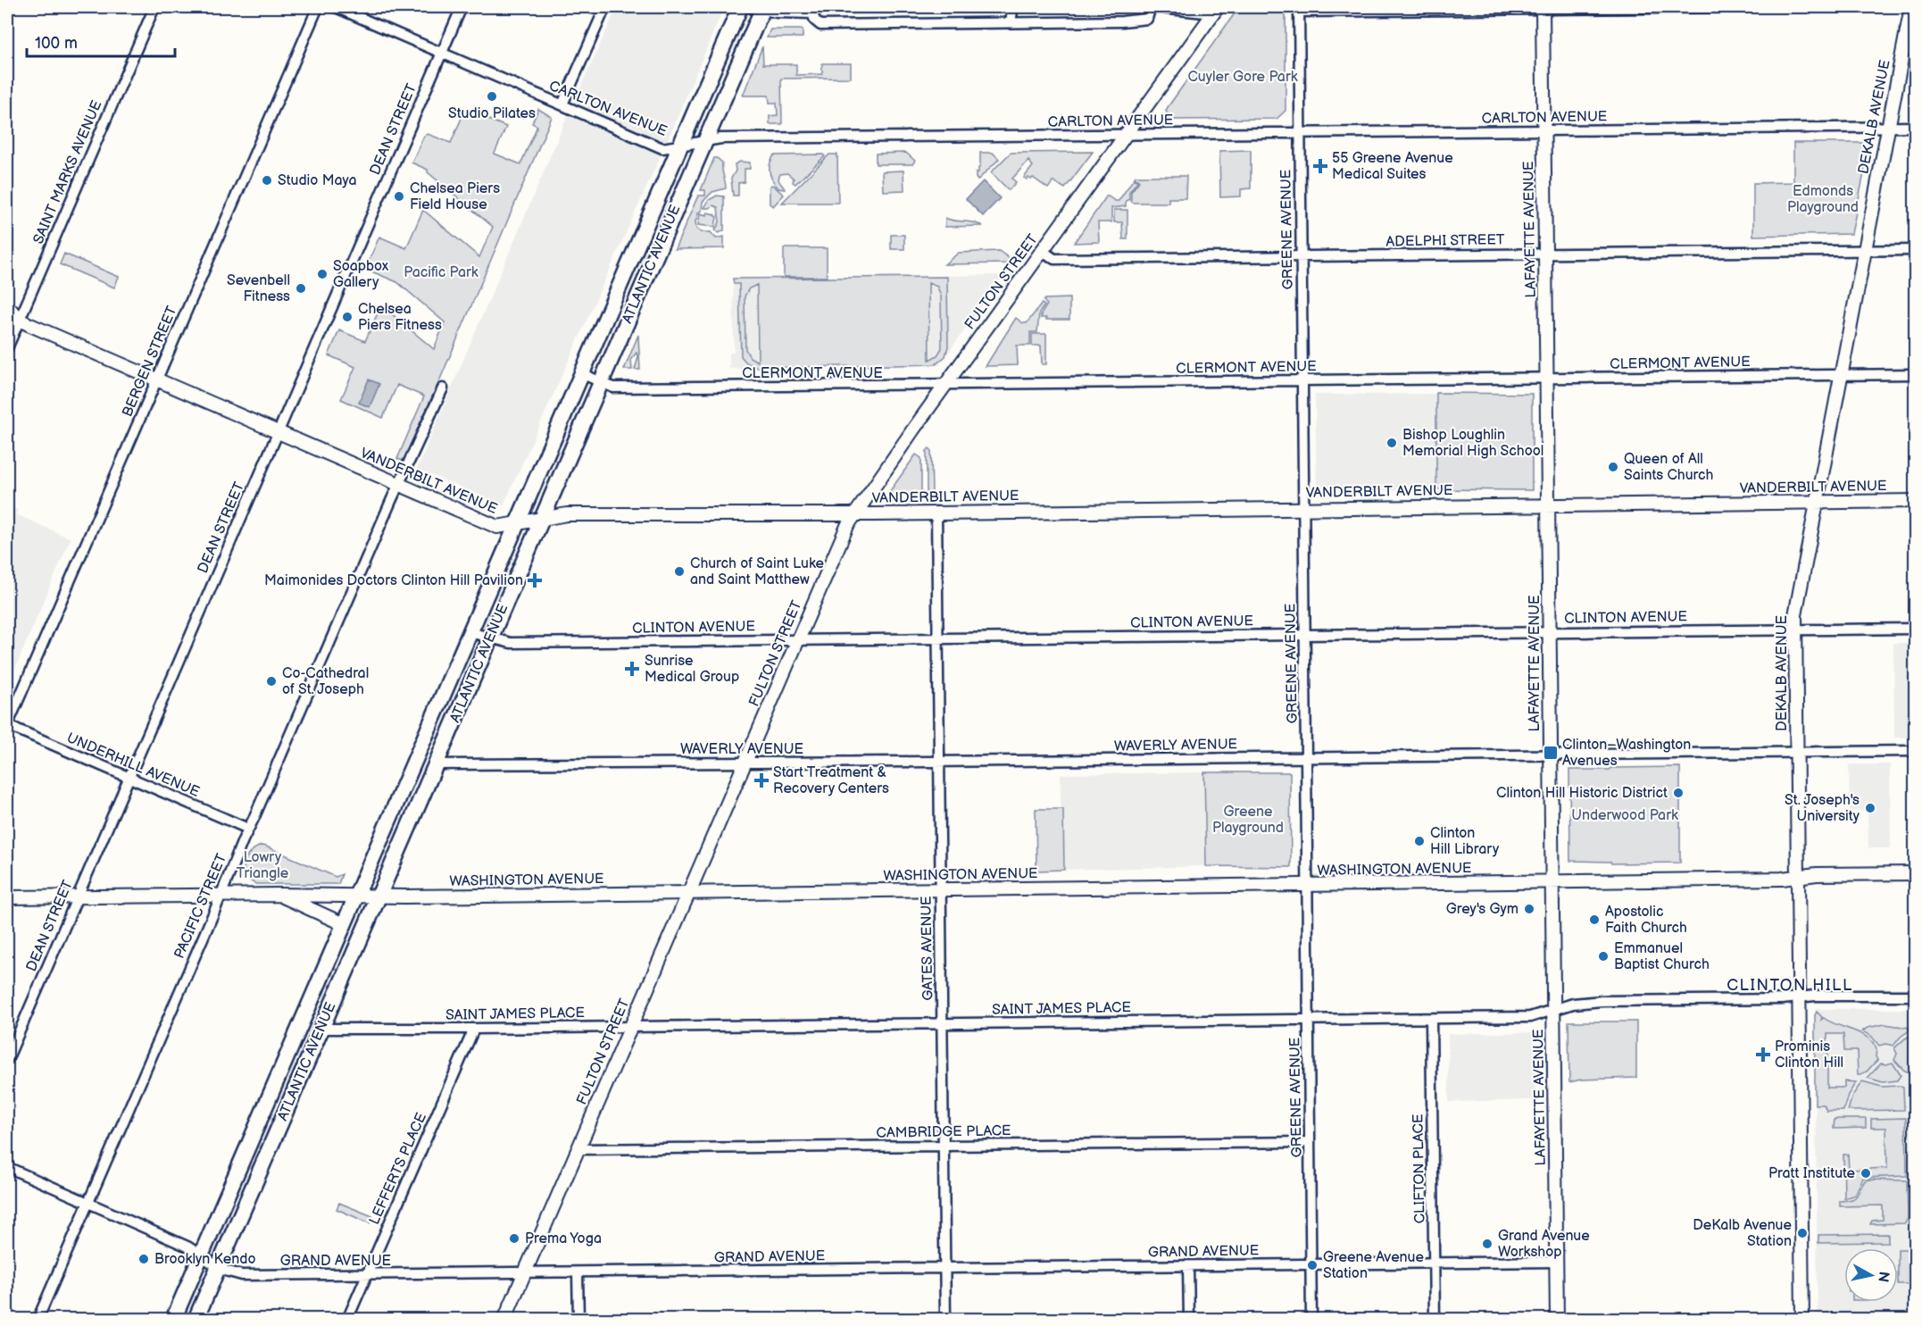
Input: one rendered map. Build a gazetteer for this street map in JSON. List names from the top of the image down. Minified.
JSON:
{"streets":{"main road":["DEKALB AVENUE","LAFAYETTE AVENUE","ATLANTIC AVENUE","FULTON STREET","VANDERBILT AVENUE","WASHINGTON AVENUE"],"street":["CARLTON AVENUE","DEAN STREET","SAINT MARKS AVENUE","GREENE AVENUE","ADELPHI STREET","BERGEN STREET","CLERMONT AVENUE","CLINTON AVENUE","WAVERLY AVENUE","UNDERHILL AVENUE","PACIFIC STREET","GATES AVENUE","SAINT JAMES PLACE","CAMBRIDGE PLACE","LEFFERTS PLACE","CLIFTON PLACE","GRAND AVENUE"]},"crossings":[["CARLTON AVENUE","DEKALB AVENUE"],["CARLTON AVENUE","DEAN STREET"],["CARLTON AVENUE","GREENE AVENUE"],["CARLTON AVENUE","LAFAYETTE AVENUE"],["CARLTON AVENUE","ATLANTIC AVENUE"],["CARLTON AVENUE","FULTON STREET"],["DEKALB AVENUE","ADELPHI STREET"],["DEKALB AVENUE","CLERMONT AVENUE"],["DEKALB AVENUE","VANDERBILT AVENUE"],["DEKALB AVENUE","CLINTON AVENUE"],["DEKALB AVENUE","WAVERLY AVENUE"],["DEKALB AVENUE","WASHINGTON AVENUE"],["DEKALB AVENUE","SAINT JAMES PLACE"],["DEAN STREET","VANDERBILT AVENUE"],["DEAN STREET","UNDERHILL AVENUE"],["DEAN STREET","WASHINGTON AVENUE"],["SAINT MARKS AVENUE","VANDERBILT AVENUE"],["GREENE AVENUE","ADELPHI STREET"],["GREENE AVENUE","CLERMONT AVENUE"],["GREENE AVENUE","VANDERBILT AVENUE"],["GREENE AVENUE","CLINTON AVENUE"],["GREENE AVENUE","WAVERLY AVENUE"],["GREENE AVENUE","WASHINGTON AVENUE"],["GREENE AVENUE","SAINT JAMES PLACE"],["GREENE AVENUE","CAMBRIDGE PLACE"],["GREENE AVENUE","GRAND AVENUE"],["LAFAYETTE AVENUE","ADELPHI STREET"],["LAFAYETTE AVENUE","CLERMONT AVENUE"],["LAFAYETTE AVENUE","VANDERBILT AVENUE"],["LAFAYETTE AVENUE","CLINTON AVENUE"],["LAFAYETTE AVENUE","WAVERLY AVENUE"],["LAFAYETTE AVENUE","WASHINGTON AVENUE"],["LAFAYETTE AVENUE","SAINT JAMES PLACE"],["LAFAYETTE AVENUE","GRAND AVENUE"],["ADELPHI STREET","FULTON STREET"],["ATLANTIC AVENUE","CLERMONT AVENUE"],["ATLANTIC AVENUE","VANDERBILT AVENUE"],["ATLANTIC AVENUE","CLINTON AVENUE"],["ATLANTIC AVENUE","WAVERLY AVENUE"],["ATLANTIC AVENUE","WASHINGTON AVENUE"],["ATLANTIC AVENUE","SAINT JAMES PLACE"],["ATLANTIC AVENUE","GRAND AVENUE"],["FULTON STREET","CLERMONT AVENUE"],["FULTON STREET","VANDERBILT AVENUE"],["FULTON STREET","CLINTON AVENUE"],["FULTON STREET","WAVERLY AVENUE"],["FULTON STREET","WASHINGTON AVENUE"],["FULTON STREET","SAINT JAMES PLACE"],["FULTON STREET","CAMBRIDGE PLACE"],["FULTON STREET","GRAND AVENUE"],["BERGEN STREET","VANDERBILT AVENUE"],["BERGEN STREET","UNDERHILL AVENUE"],["VANDERBILT AVENUE","PACIFIC STREET"],["VANDERBILT AVENUE","GATES AVENUE"],["CLINTON AVENUE","GATES AVENUE"],["WAVERLY AVENUE","GATES AVENUE"],["UNDERHILL AVENUE","PACIFIC STREET"],["WASHINGTON AVENUE","PACIFIC STREET"],["WASHINGTON AVENUE","GATES AVENUE"],["PACIFIC STREET","GRAND AVENUE"],["GATES AVENUE","SAINT JAMES PLACE"],["GATES AVENUE","CAMBRIDGE PLACE"],["GATES AVENUE","GRAND AVENUE"],["SAINT JAMES PLACE","LEFFERTS PLACE"],["SAINT JAMES PLACE","CLIFTON PLACE"],["LEFFERTS PLACE","GRAND AVENUE"],["CLIFTON PLACE","GRAND AVENUE"]],"districts":["CLINTON HILL"],"parks":["Cuyler Gore Park","Edmonds Playground","Pacific Park","Greene Playground","Underwood Park","Lowry Triangle"],"places":{"other":["Studio Pilates","Studio Maya","Chelsea Piers Field House","Soapbox Gallery","Sevenbell Fitness","Chelsea Piers Fitness","Bishop Loughlin Memorial High School","Queen of All Saints Church","Church of Saint Luke and Saint Matthew","Co-Cathedral of St. Joseph","Clinton Hill Historic District","St. Joseph's University","Clinton Hill Library","Grey's Gym","Apostolic Faith Church","Emmanuel Baptist Church","Pratt Institute","DeKalb Avenue Station","Prema Yoga","Grand Avenue Workshop","Brooklyn Kendo","Greene Avenue Station"],"health":["55 Greene Avenue Medical Suites","Maimonides Doctors Clinton Hill Pavilion","Sunrise Medical Group","Start Treatment & Recovery Centers","Prominis Clinton Hill"],"transit":["Clinton–Washington Avenues"]},"scale_bar":"100 m","north":"right"}
